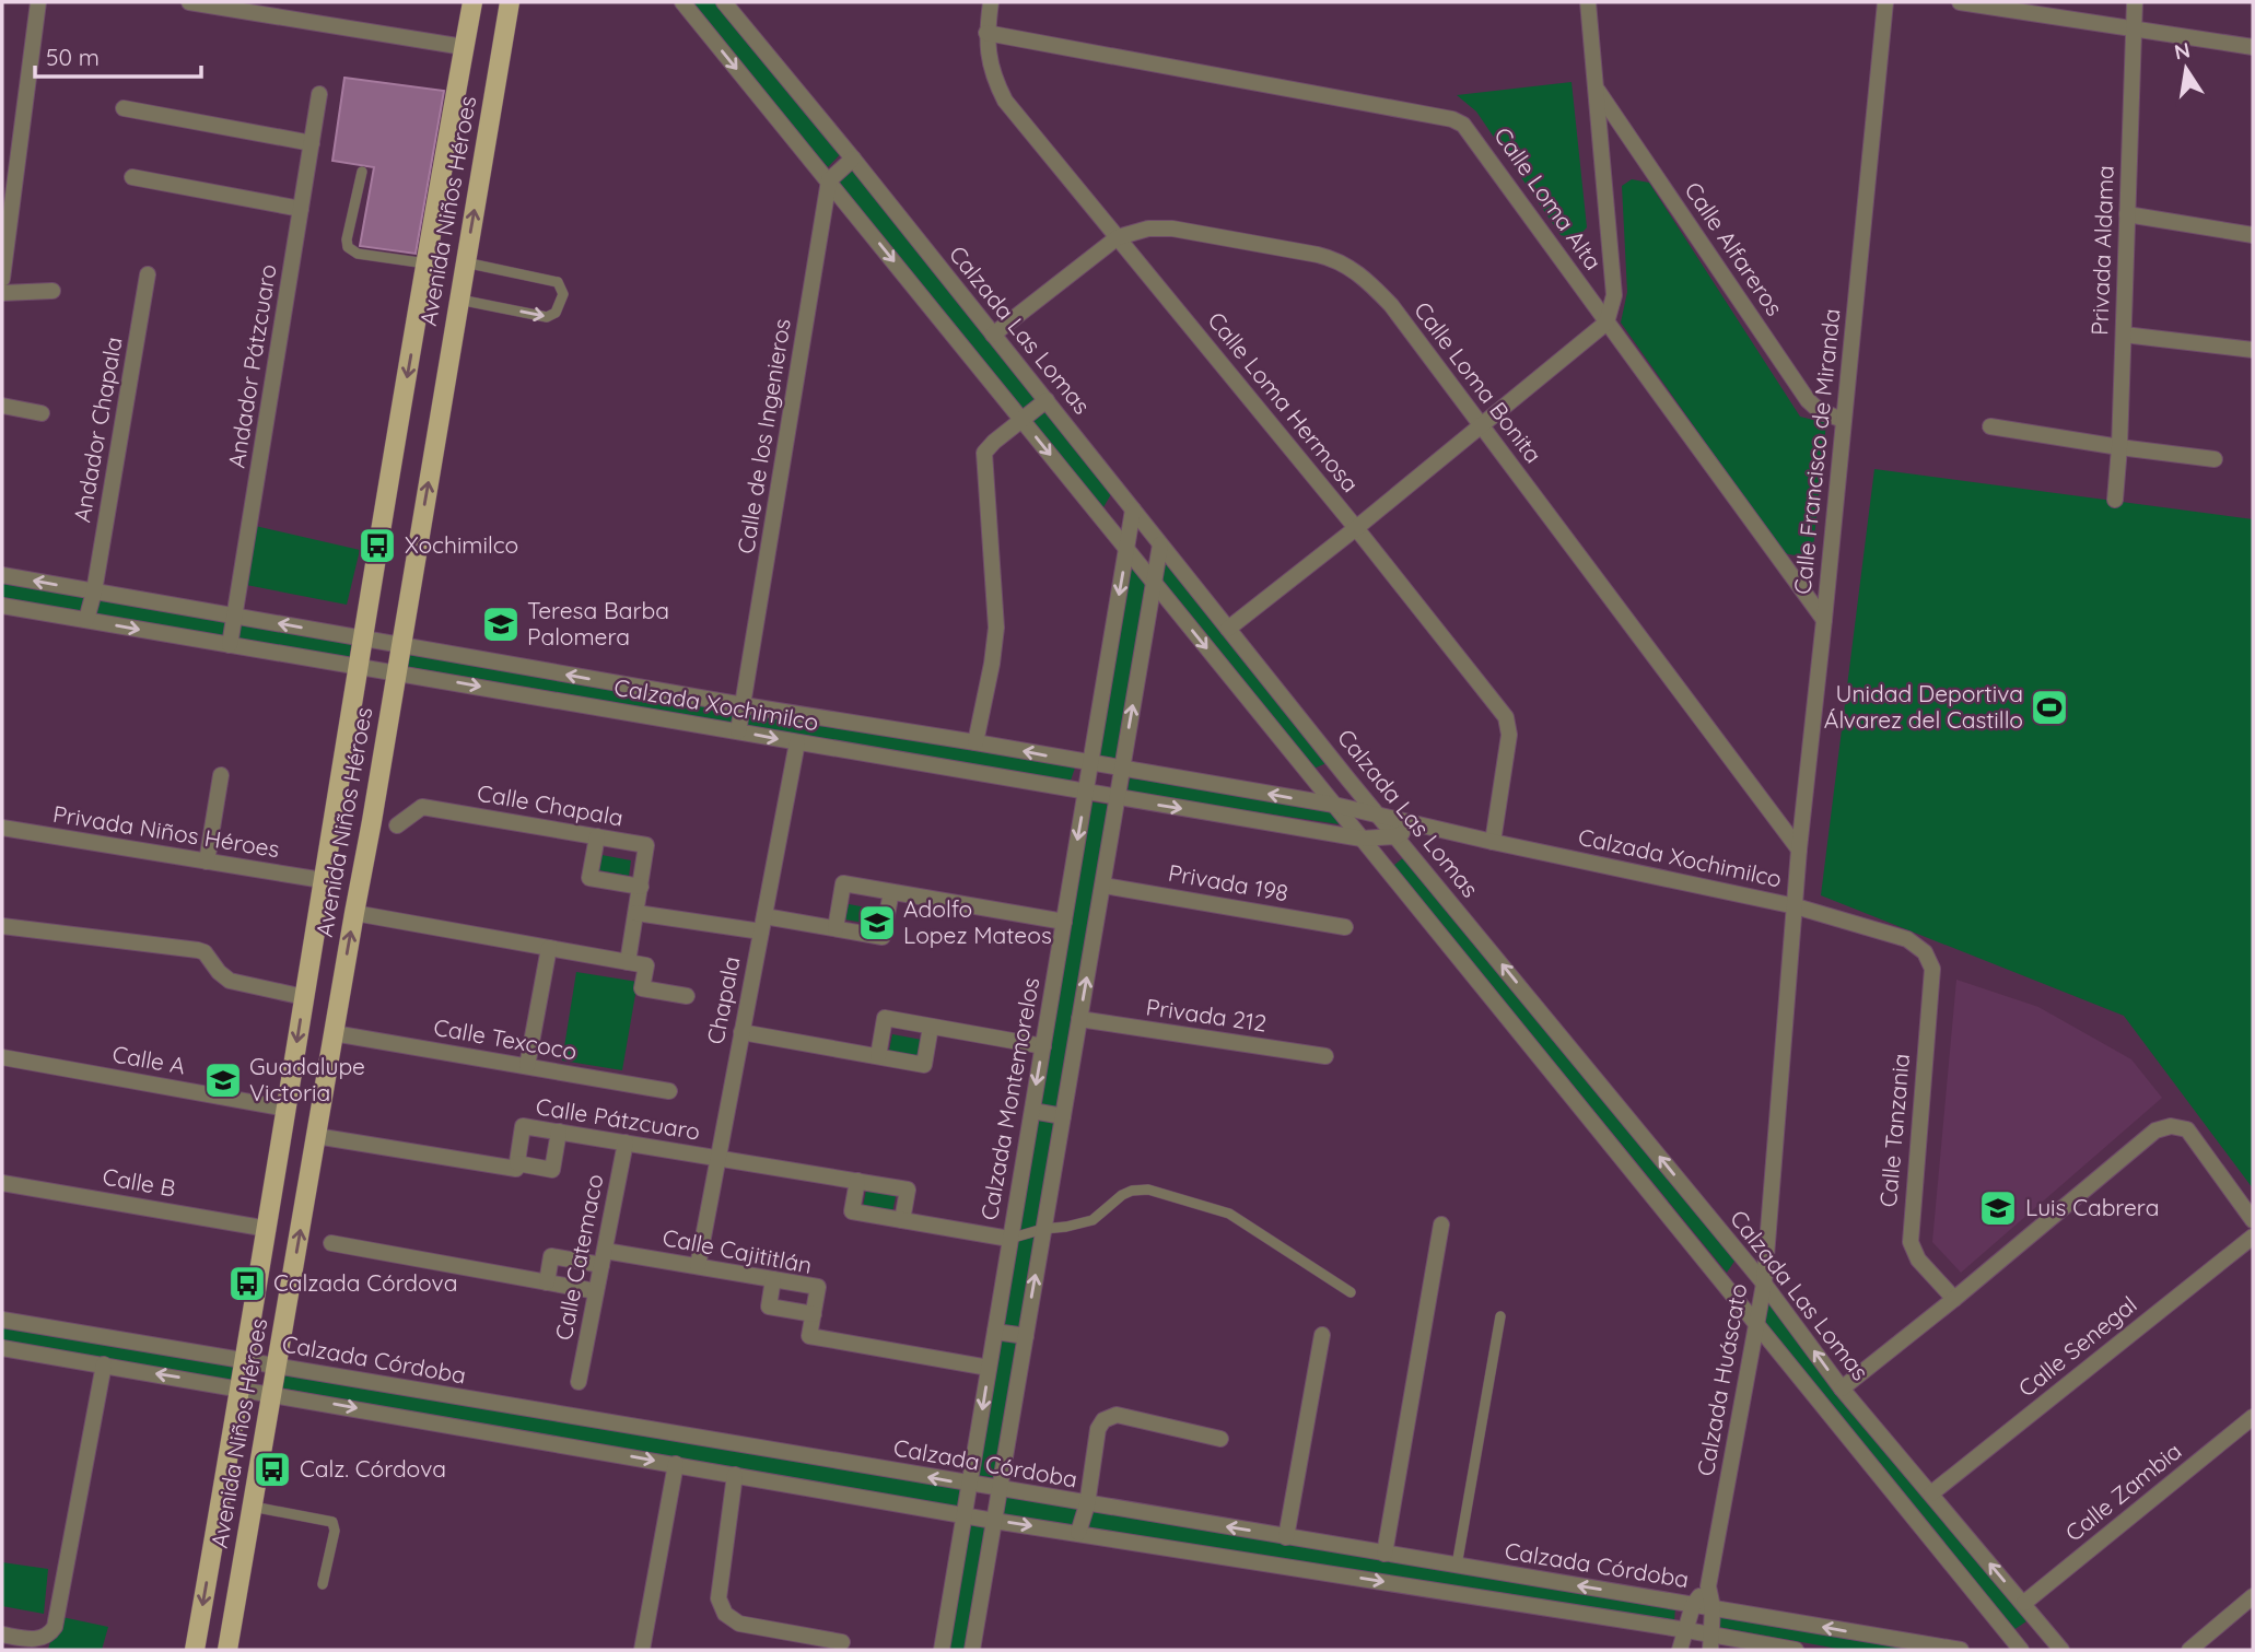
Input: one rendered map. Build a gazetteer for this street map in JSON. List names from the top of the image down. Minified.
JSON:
{"streets":{"main road":["Avenida Niños Héroes"],"street":["Calle Loma Alta","Calle Alfareros","Privada Aldama","Calzada Las Lomas","Andador Pátzcuaro","Calle Loma Bonita","Calle Loma Hermosa","Andador Chapala","Calle de los Ingenieros","Calle Francisco de Miranda","Calzada Xochimilco","Calle Chapala","Privada Niños Héroes","Privada 198","Chapala","Privada 212","Calle Texcoco","Calle A","Calzada Montemorelos","Calle Pátzcuaro","Calle Tanzania","Calle B","Calle Cajititlán","Calle Catemaco","Calle Senegal","Calzada Córdoba","Calzada Huáscato","Calle Zambia"]},"crossings":[["Calle Loma Alta","Calle Alfareros"],["Calle Loma Alta","Calle Loma Hermosa"],["Calle Loma Alta","Calle Francisco de Miranda"],["Avenida Niños Héroes","Calzada Xochimilco"],["Avenida Niños Héroes","Privada Niños Héroes"],["Avenida Niños Héroes","Calle Texcoco"],["Avenida Niños Héroes","Calle A"],["Avenida Niños Héroes","Calle B"],["Avenida Niños Héroes","Calzada Córdoba"],["Calle Alfareros","Calle Francisco de Miranda"],["Calzada Las Lomas","Calle Loma Bonita"],["Calzada Las Lomas","Calzada Xochimilco"],["Calzada Las Lomas","Calzada Montemorelos"],["Calzada Las Lomas","Calle Senegal"],["Calzada Las Lomas","Calzada Huáscato"],["Calzada Las Lomas","Calle Zambia"],["Andador Pátzcuaro","Calzada Xochimilco"],["Calle Loma Bonita","Calle Loma Hermosa"],["Calle Loma Bonita","Calle Francisco de Miranda"],["Calle Loma Hermosa","Calzada Xochimilco"],["Andador Chapala","Calzada Xochimilco"],["Calle de los Ingenieros","Calzada Xochimilco"],["Calle Francisco de Miranda","Calzada Xochimilco"],["Calle Francisco de Miranda","Calzada Huáscato"],["Calzada Xochimilco","Chapala"],["Calzada Xochimilco","Calzada Montemorelos"],["Calzada Xochimilco","Calle Tanzania"],["Calzada Xochimilco","Calzada Huáscato"],["Chapala","Calle Pátzcuaro"],["Chapala","Calle Cajititlán"],["Calzada Montemorelos","Calle Cajititlán"],["Calzada Montemorelos","Calzada Córdoba"],["Calle Pátzcuaro","Calle Catemaco"],["Calle Cajititlán","Calle Catemaco"],["Calzada Córdoba","Calzada Huáscato"]],"places":{"bus stop":["Xochimilco","Calzada Córdova","Calz. Córdova"],"school or university":["Teresa Barba Palomera","Adolfo Lopez Mateos","Guadalupe Victoria","Luis Cabrera"],"sports":["Unidad Deportiva Álvarez del Castillo"]},"scale_bar":"50 m","north":"top"}
